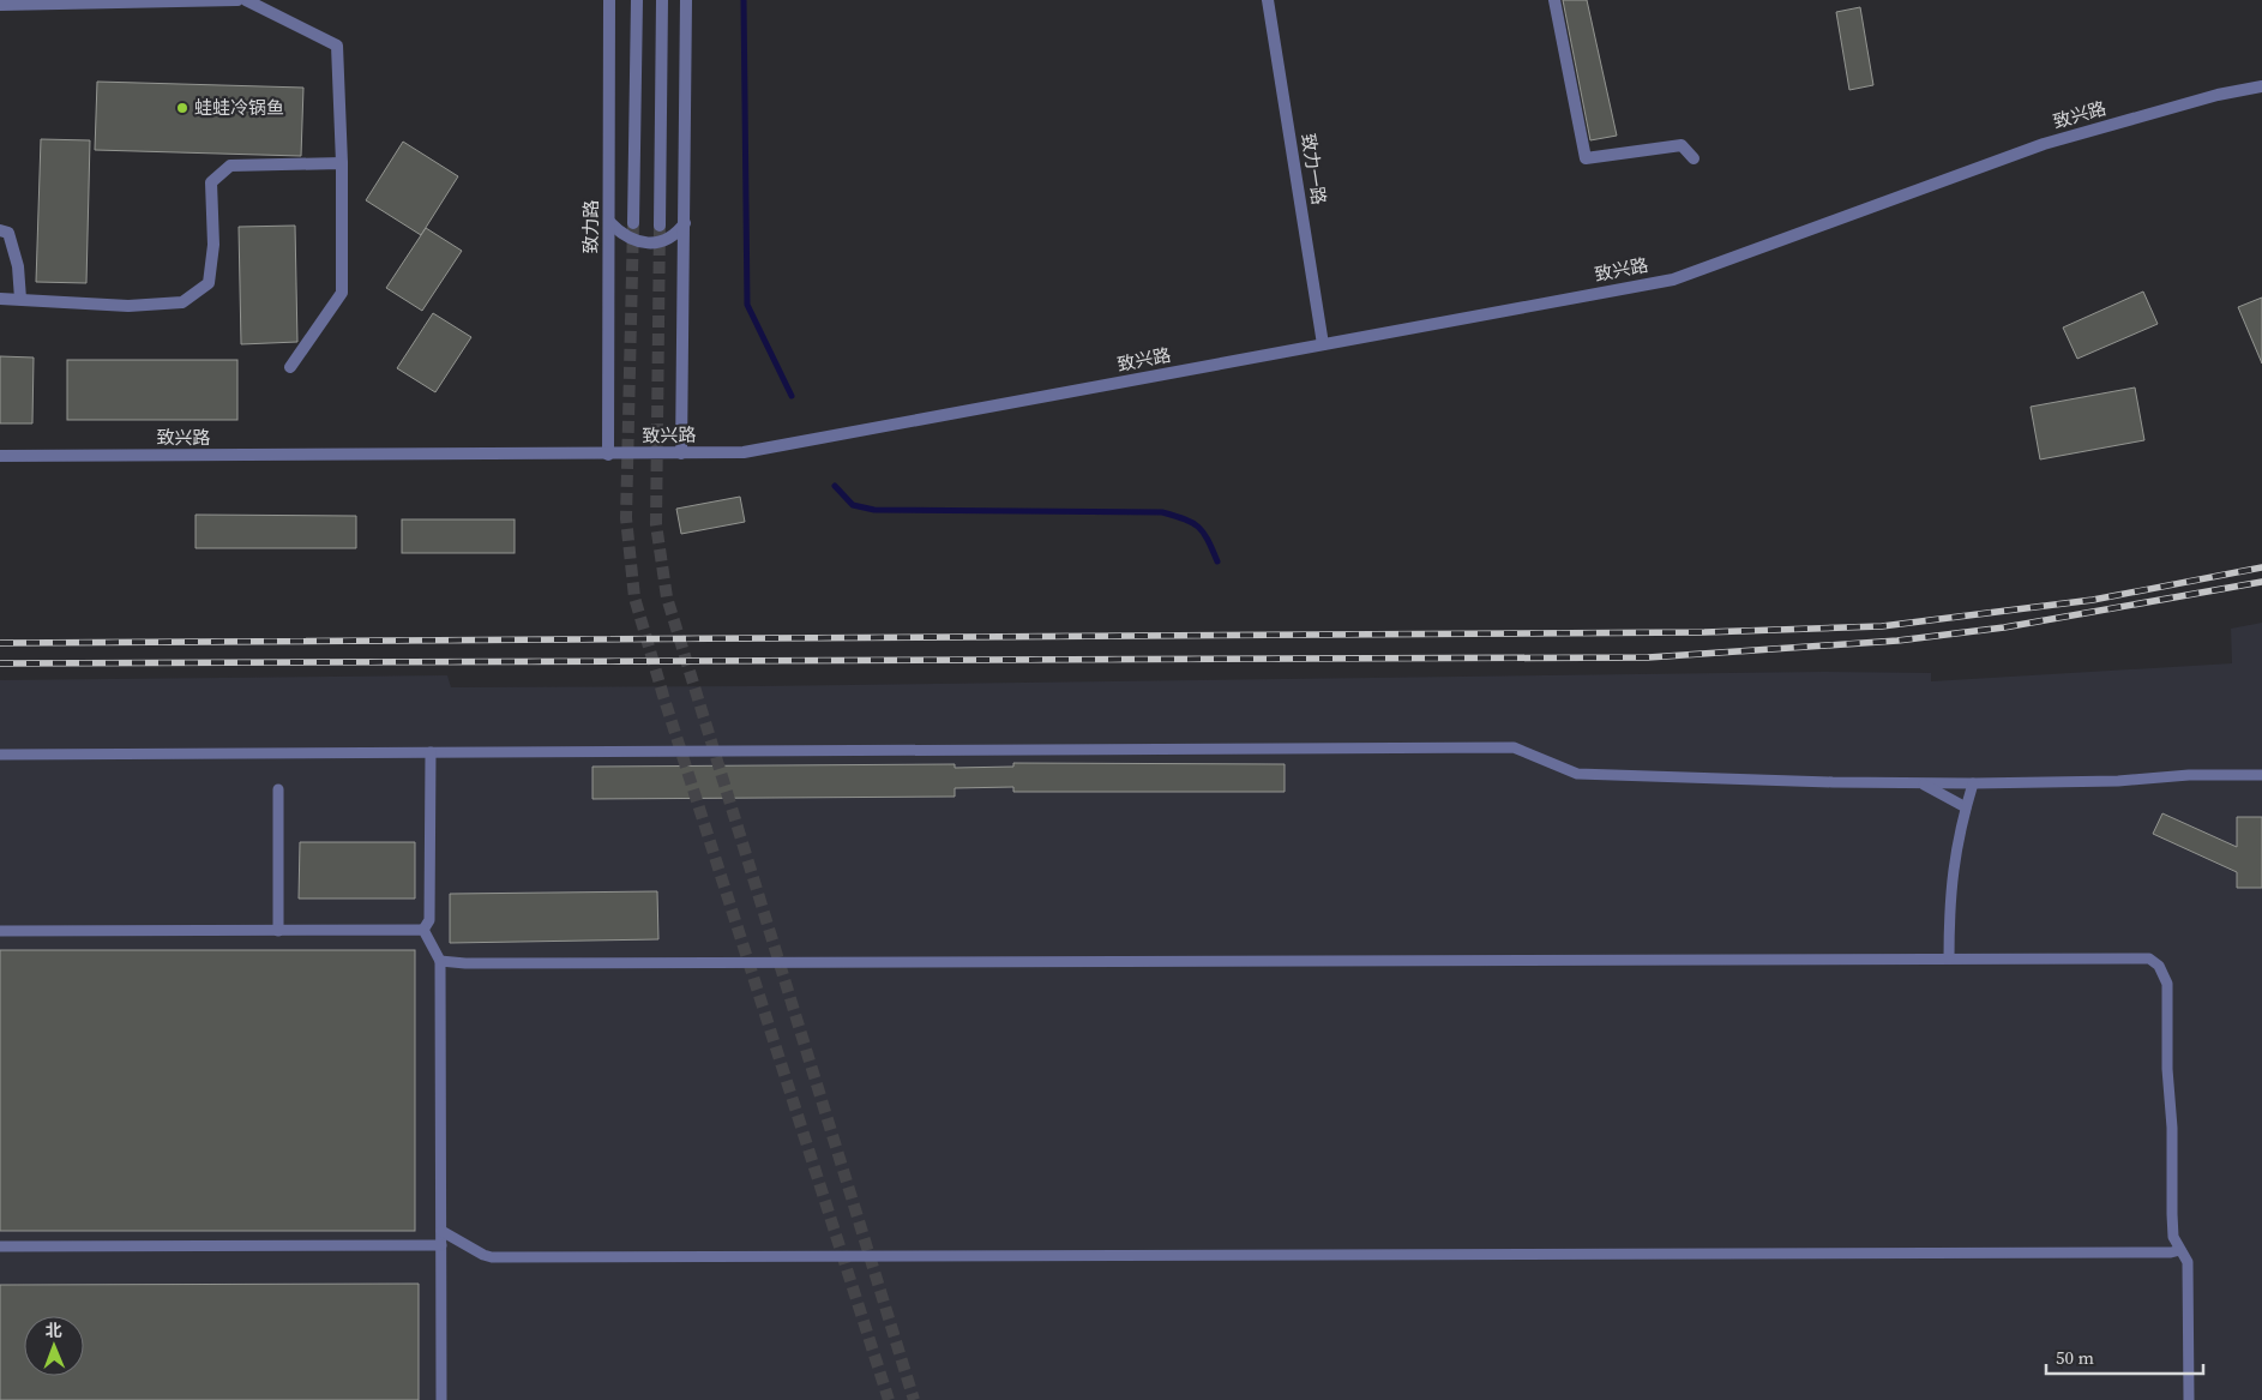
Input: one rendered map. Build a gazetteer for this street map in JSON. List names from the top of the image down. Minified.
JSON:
{"streets":{"street":["致兴路","致力一路","致力路"]},"crossings":[["致兴路","致力一路"],["致兴路","致力路"]],"places":["蛙蛙冷锅鱼"],"scale_bar":"50 m","north":"top"}
